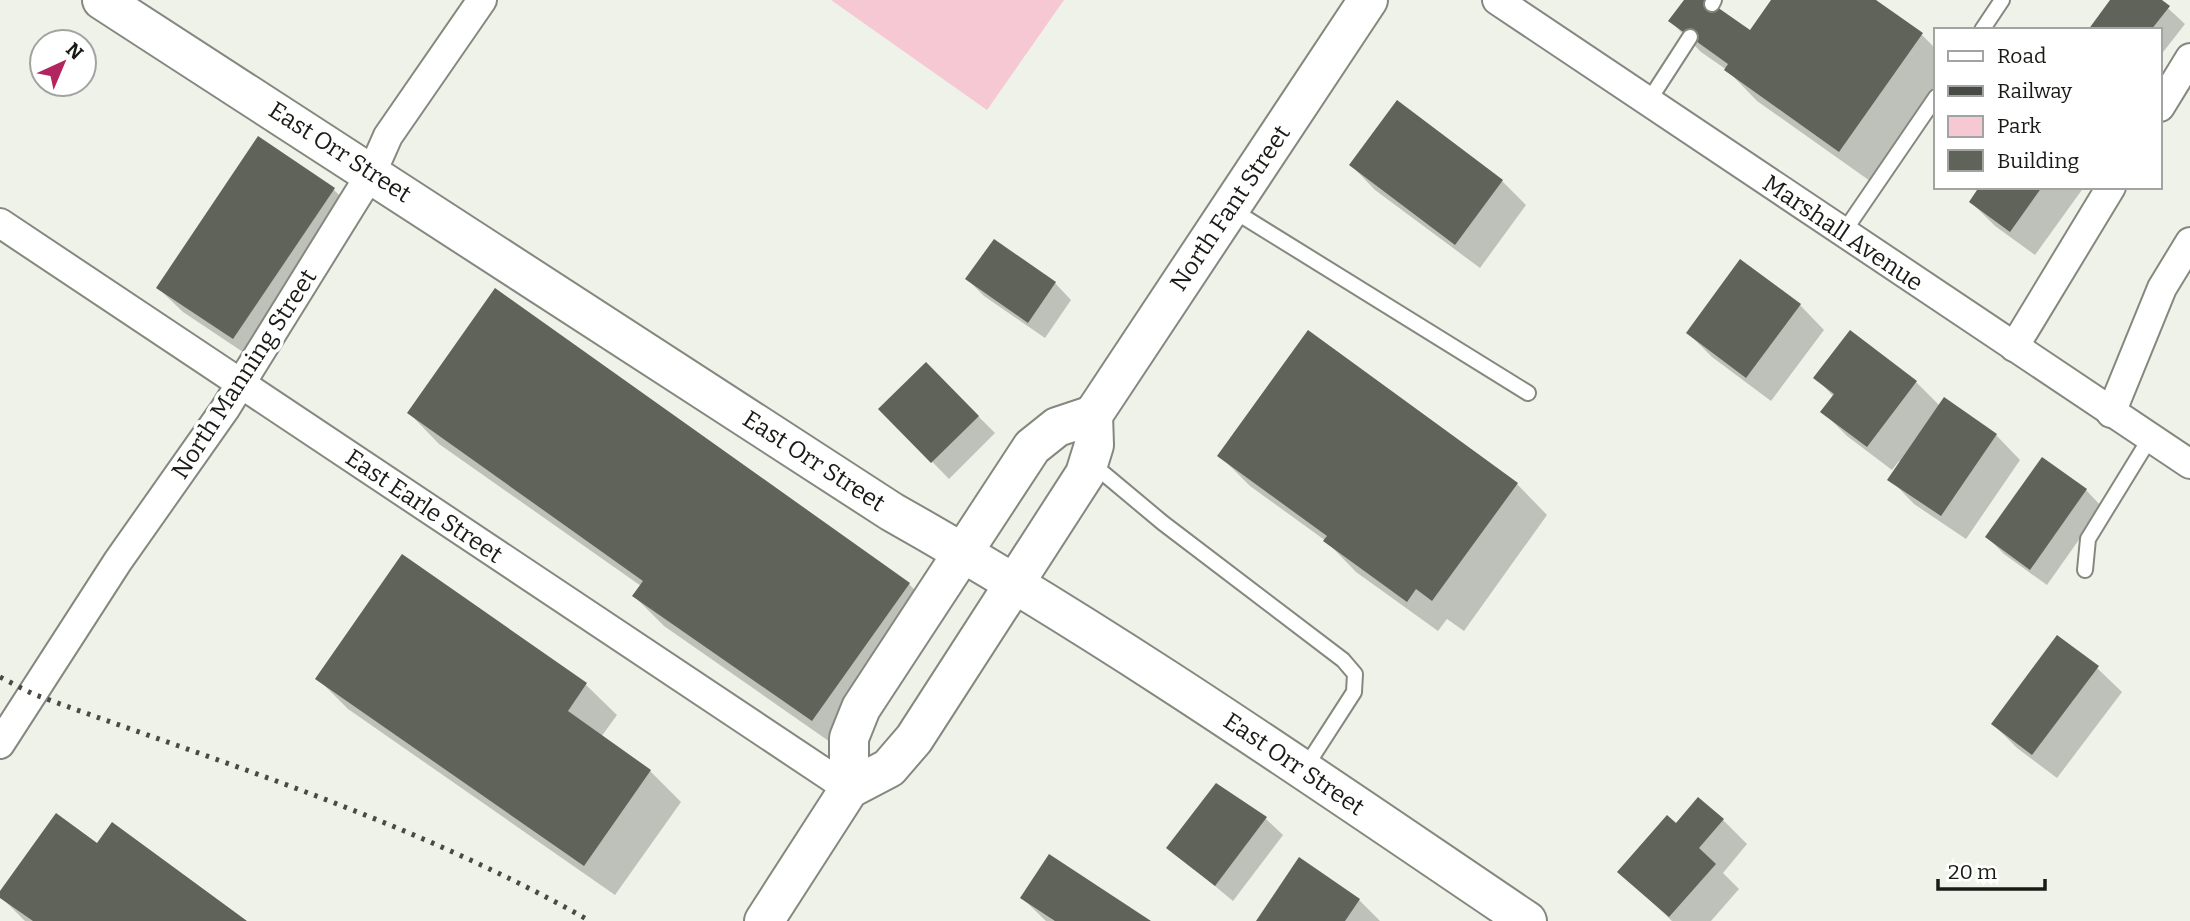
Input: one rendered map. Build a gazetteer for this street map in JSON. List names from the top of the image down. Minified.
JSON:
{"streets":{"street":["East Orr Street","North Fant Street","Marshall Avenue","North Manning Street","East Earle Street"]},"crossings":[["East Orr Street","North Manning Street"],["North Manning Street","East Earle Street"]],"legend":["Road","Railway","Park","Building"],"scale_bar":"20 m","north":"top right"}
